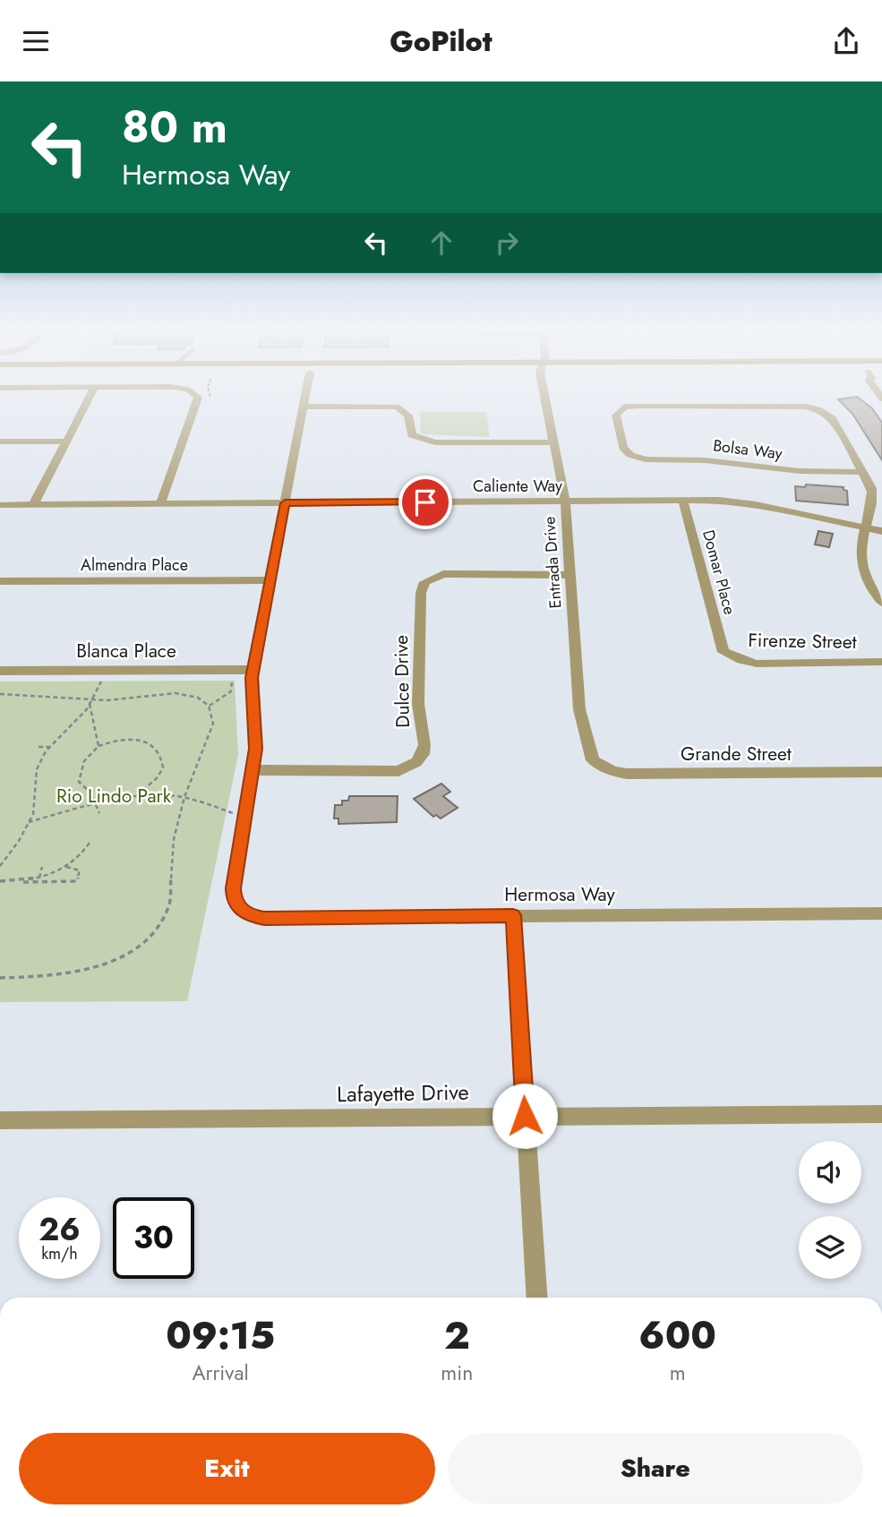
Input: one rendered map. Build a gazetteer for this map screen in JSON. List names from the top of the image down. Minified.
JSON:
{"streets":{"street":["Bolsa Way","Caliente Way","Entrada Drive","Almendra Place","Domar Place","Firenze Street","Blanca Place","Dulce Drive","Grande Street","Hermosa Way","Lafayette Drive"]},"crossings":[["Caliente Way","Entrada Drive"],["Caliente Way","Domar Place"],["Entrada Drive","Dulce Drive"],["Entrada Drive","Grande Street"],["Domar Place","Firenze Street"]],"parks":["Rio Lindo Park"],"page":{"header":"GoPilot","turn":["80 m","Hermosa Way"],"speed":"26 km/h","limit":"30","eta":["09:15","Arrival","2","min","600","m"],"buttons":["Exit","Share"]}}
